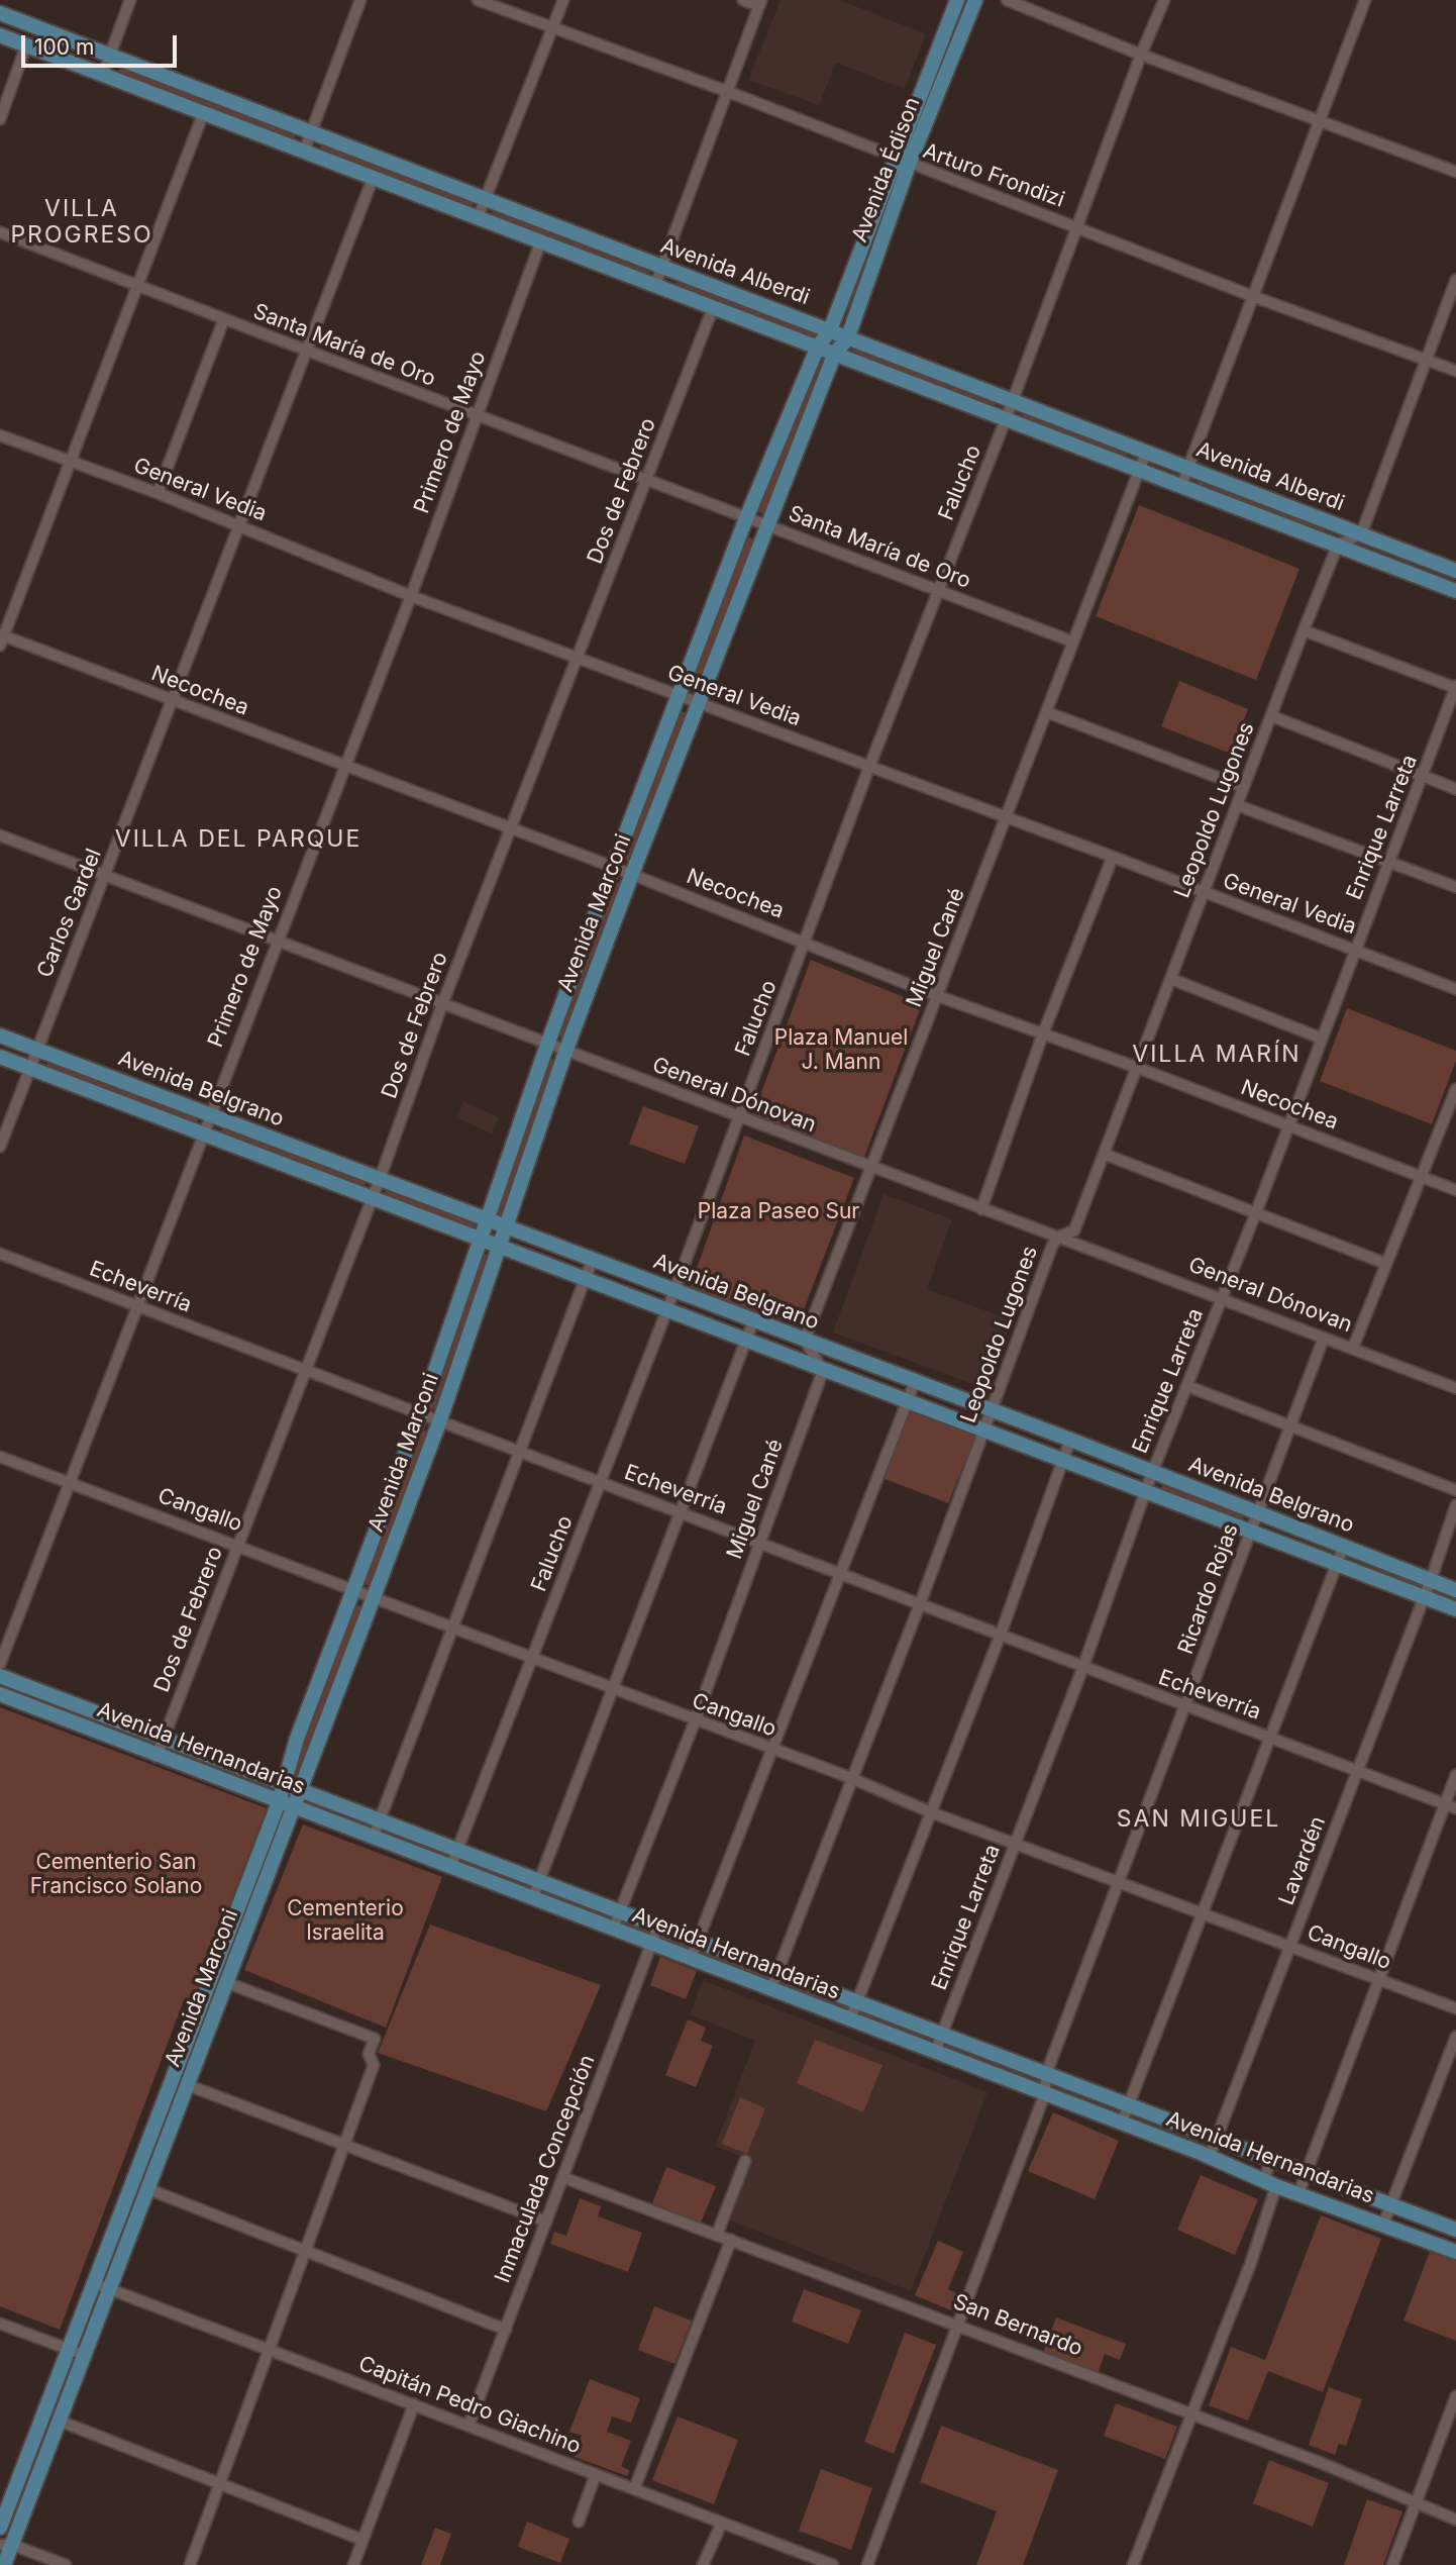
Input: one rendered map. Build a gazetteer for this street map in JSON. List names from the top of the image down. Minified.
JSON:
{"streets":{"main road":["Avenida Édison","Avenida Alberdi","Avenida Marconi","Avenida Belgrano","Avenida Hernandarias"],"street":["Arturo Frondizi","Santa María de Oro","Primero de Mayo","Falucho","General Vedia","Dos de Febrero","Necochea","Leopoldo Lugones","Enrique Larreta","Carlos Gardel","Miguel Cané","General Dónovan","Echeverría","Cangallo","Ricardo Rojas","Lavardén","Inmaculada Concepción","San Bernardo","Capitán Pedro Giachino"]},"crossings":[["Avenida Édison","Arturo Frondizi"],["Avenida Édison","Avenida Alberdi"],["Avenida Édison","Avenida Marconi"],["Arturo Frondizi","Falucho"],["Avenida Alberdi","Primero de Mayo"],["Avenida Alberdi","Falucho"],["Avenida Alberdi","Dos de Febrero"],["Avenida Alberdi","Leopoldo Lugones"],["Avenida Alberdi","Carlos Gardel"],["Avenida Alberdi","Avenida Marconi"],["Avenida Alberdi","Miguel Cané"],["Santa María de Oro","Primero de Mayo"],["Santa María de Oro","Falucho"],["Santa María de Oro","Dos de Febrero"],["Santa María de Oro","Carlos Gardel"],["Santa María de Oro","Avenida Marconi"],["Santa María de Oro","Miguel Cané"],["Primero de Mayo","General Vedia"],["Primero de Mayo","Necochea"],["Primero de Mayo","Avenida Belgrano"],["Primero de Mayo","General Dónovan"],["Primero de Mayo","Echeverría"],["Primero de Mayo","Cangallo"],["Falucho","General Vedia"],["Falucho","Necochea"],["Falucho","Avenida Belgrano"],["Falucho","General Dónovan"],["Falucho","Echeverría"],["Falucho","Cangallo"],["Falucho","Avenida Hernandarias"],["General Vedia","Dos de Febrero"],["General Vedia","Leopoldo Lugones"],["General Vedia","Enrique Larreta"],["General Vedia","Carlos Gardel"],["General Vedia","Avenida Marconi"],["General Vedia","Miguel Cané"],["Dos de Febrero","Necochea"],["Dos de Febrero","Avenida Belgrano"],["Dos de Febrero","General Dónovan"],["Dos de Febrero","Echeverría"],["Dos de Febrero","Cangallo"],["Dos de Febrero","Avenida Hernandarias"],["Necochea","Leopoldo Lugones"],["Necochea","Enrique Larreta"],["Necochea","Carlos Gardel"],["Necochea","Avenida Marconi"],["Necochea","Miguel Cané"],["Leopoldo Lugones","Avenida Belgrano"],["Leopoldo Lugones","General Dónovan"],["Leopoldo Lugones","Echeverría"],["Leopoldo Lugones","Cangallo"],["Leopoldo Lugones","Avenida Hernandarias"],["Enrique Larreta","Avenida Belgrano"],["Enrique Larreta","General Dónovan"],["Enrique Larreta","Echeverría"],["Enrique Larreta","Cangallo"],["Enrique Larreta","Avenida Hernandarias"],["Carlos Gardel","Avenida Belgrano"],["Carlos Gardel","General Dónovan"],["Avenida Marconi","Avenida Belgrano"],["Avenida Marconi","General Dónovan"],["Avenida Marconi","Echeverría"],["Avenida Marconi","Cangallo"],["Avenida Marconi","Avenida Hernandarias"],["Avenida Marconi","Capitán Pedro Giachino"],["Miguel Cané","Avenida Belgrano"],["Miguel Cané","General Dónovan"],["Miguel Cané","Echeverría"],["Miguel Cané","Cangallo"],["Miguel Cané","Avenida Hernandarias"],["Avenida Belgrano","Ricardo Rojas"],["Avenida Belgrano","Lavardén"],["General Dónovan","Ricardo Rojas"],["Echeverría","Ricardo Rojas"],["Echeverría","Lavardén"],["Cangallo","Ricardo Rojas"],["Cangallo","Lavardén"],["Ricardo Rojas","Avenida Hernandarias"],["Ricardo Rojas","San Bernardo"],["Avenida Hernandarias","Lavardén"],["Avenida Hernandarias","Inmaculada Concepción"],["Inmaculada Concepción","San Bernardo"],["Inmaculada Concepción","Capitán Pedro Giachino"]],"districts":["VILLA PROGRESO","VILLA DEL PARQUE","VILLA MARÍN","SAN MIGUEL"],"parks":["Plaza Manuel J. Mann","Plaza Paseo Sur","Cementerio San Francisco Solano","Cementerio Israelita"],"scale_bar":"100 m"}
